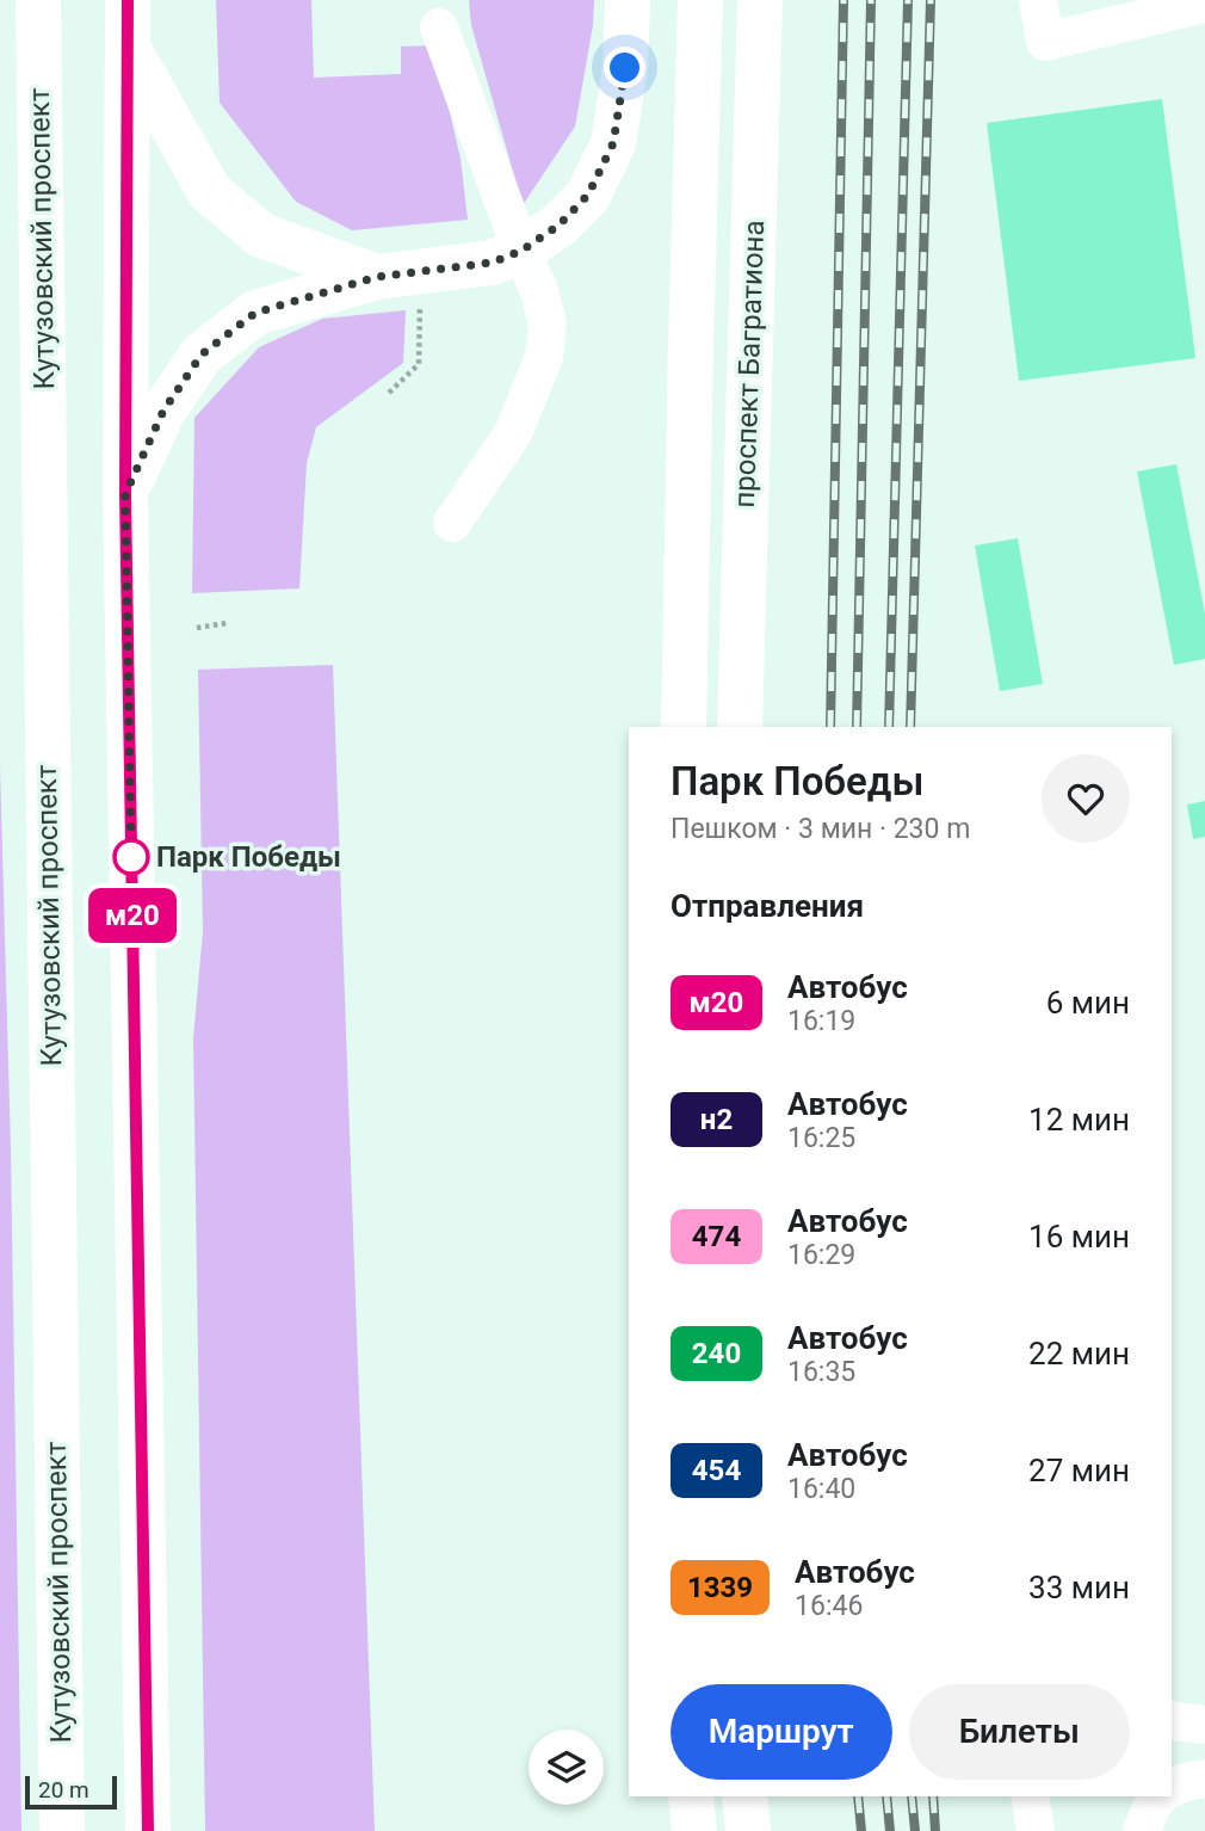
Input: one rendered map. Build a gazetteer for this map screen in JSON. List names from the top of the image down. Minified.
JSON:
{"streets":{"main road":["Кутузовский проспект","проспект Багратиона"]},"places":["Парк Победы"],"lines":["bus line м20"],"scale_bar":"20 m","page":{"on_map":"м20","heading":[["Парк Победы","Пешком · 3 мин · 230 m"],"Отправления"],"list":[{"mark":"м20","name":"Автобус","note":"16:19","value":"6 мин"},{"mark":"н2","name":"Автобус","note":"16:25","value":"12 мин"},{"mark":"474","name":"Автобус","note":"16:29","value":"16 мин"},{"mark":"240","name":"Автобус","note":"16:35","value":"22 мин"},{"mark":"454","name":"Автобус","note":"16:40","value":"27 мин"},{"mark":"1339","name":"Автобус","note":"16:46","value":"33 мин"}],"buttons":["Маршрут","Билеты"],"scale":"20 m"}}
